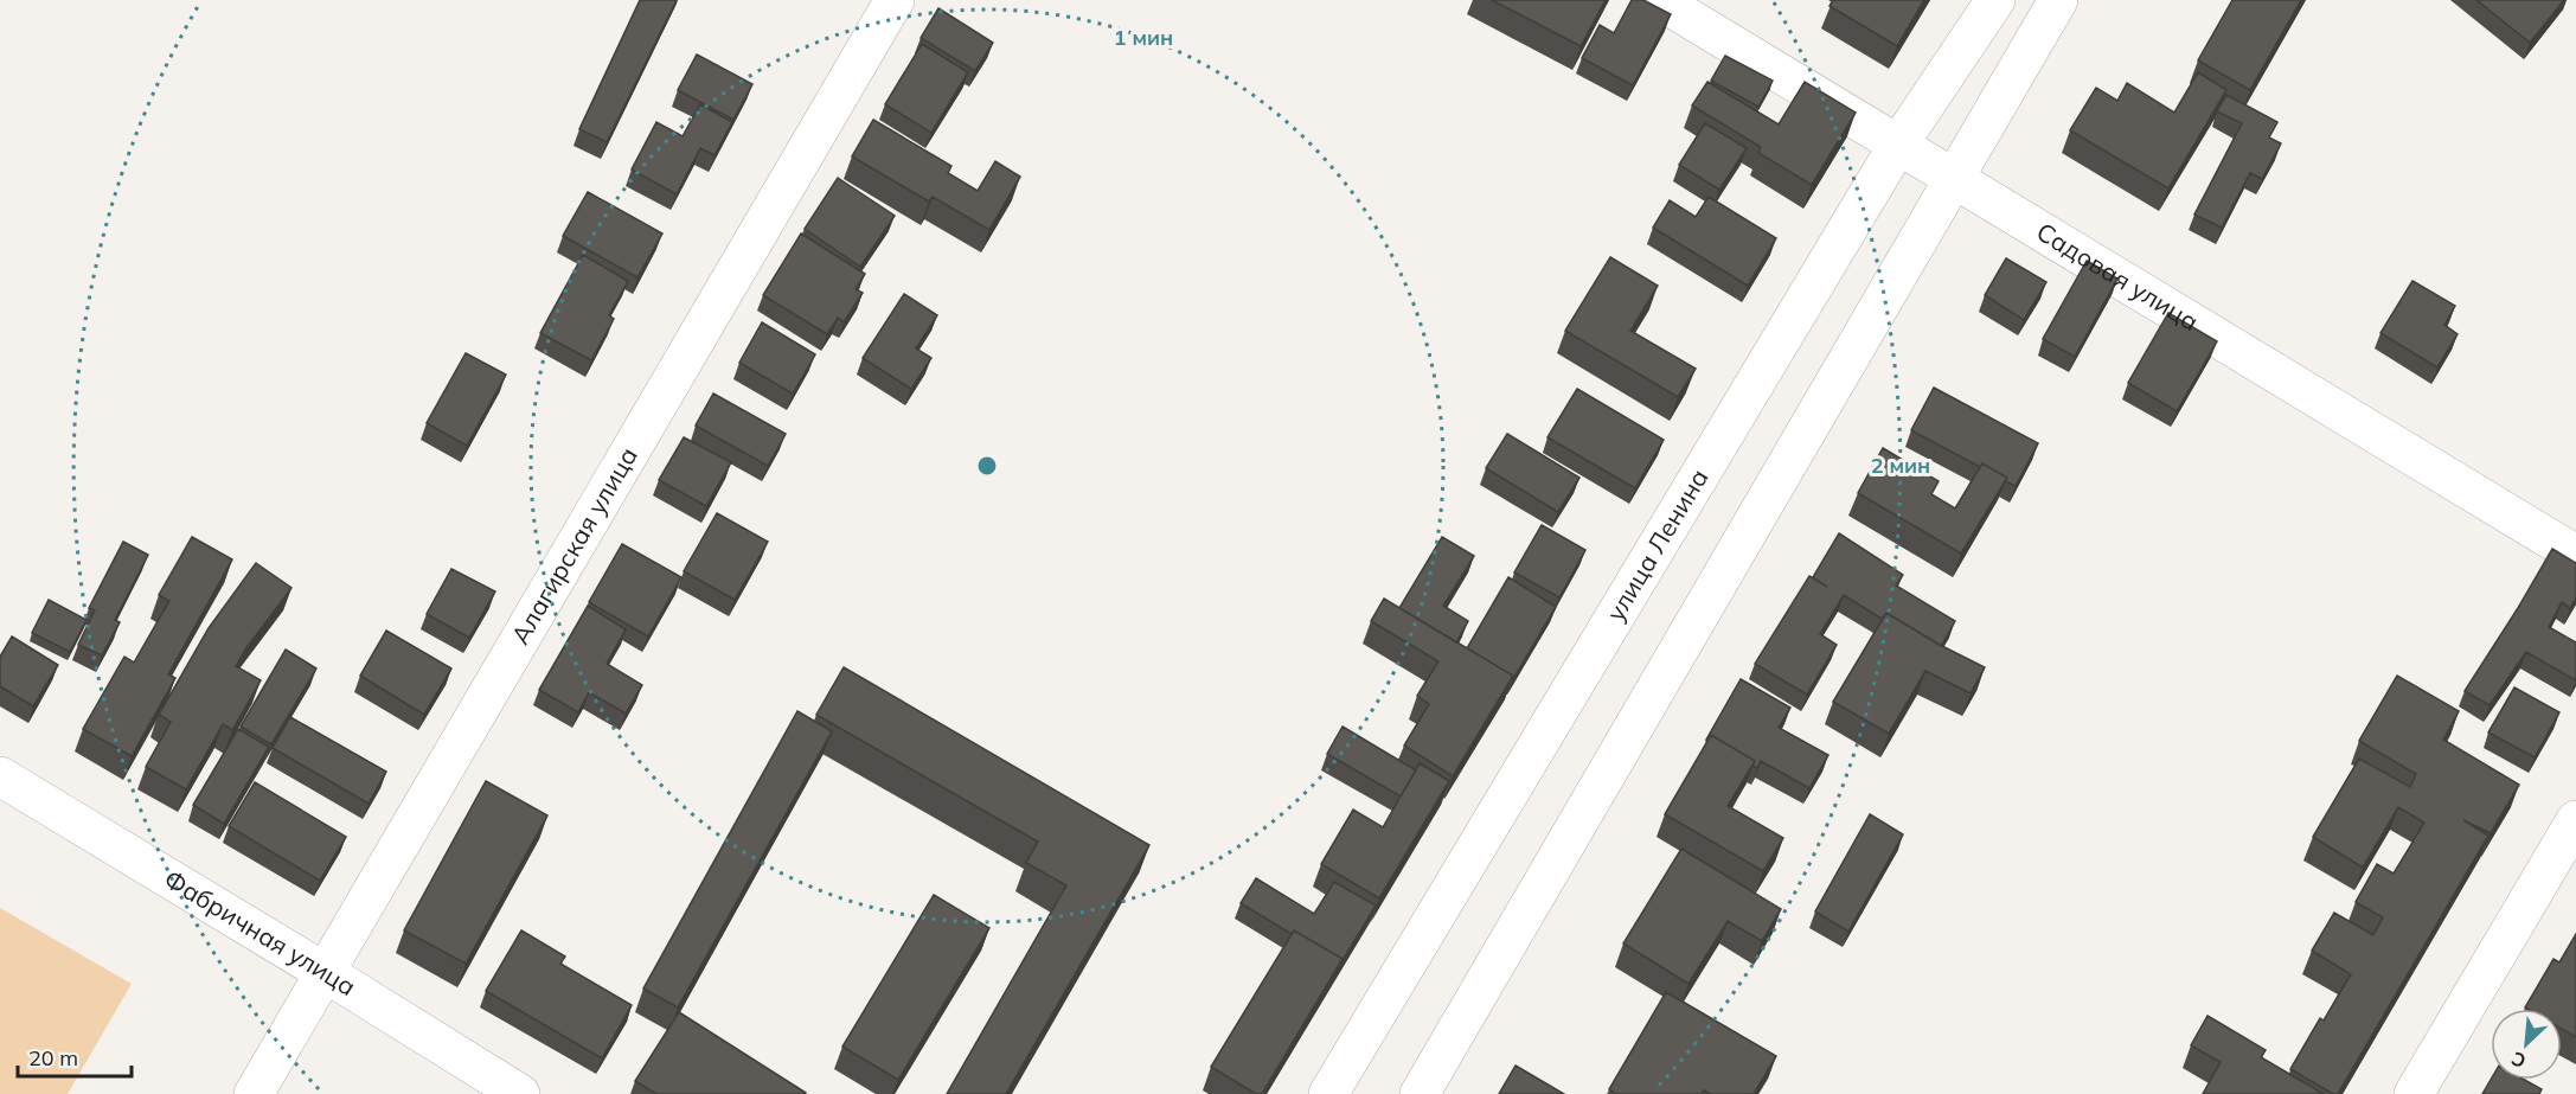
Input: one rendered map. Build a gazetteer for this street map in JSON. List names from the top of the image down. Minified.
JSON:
{"streets":{"street":["Садовая улица","улица Ленина","Алагирская улица","Фабричная улица"]},"crossings":[["Садовая улица","улица Ленина"],["Алагирская улица","Фабричная улица"]],"scale_bar":"20 m","north":"bottom left","rings":["1 мин","2 мин"]}
